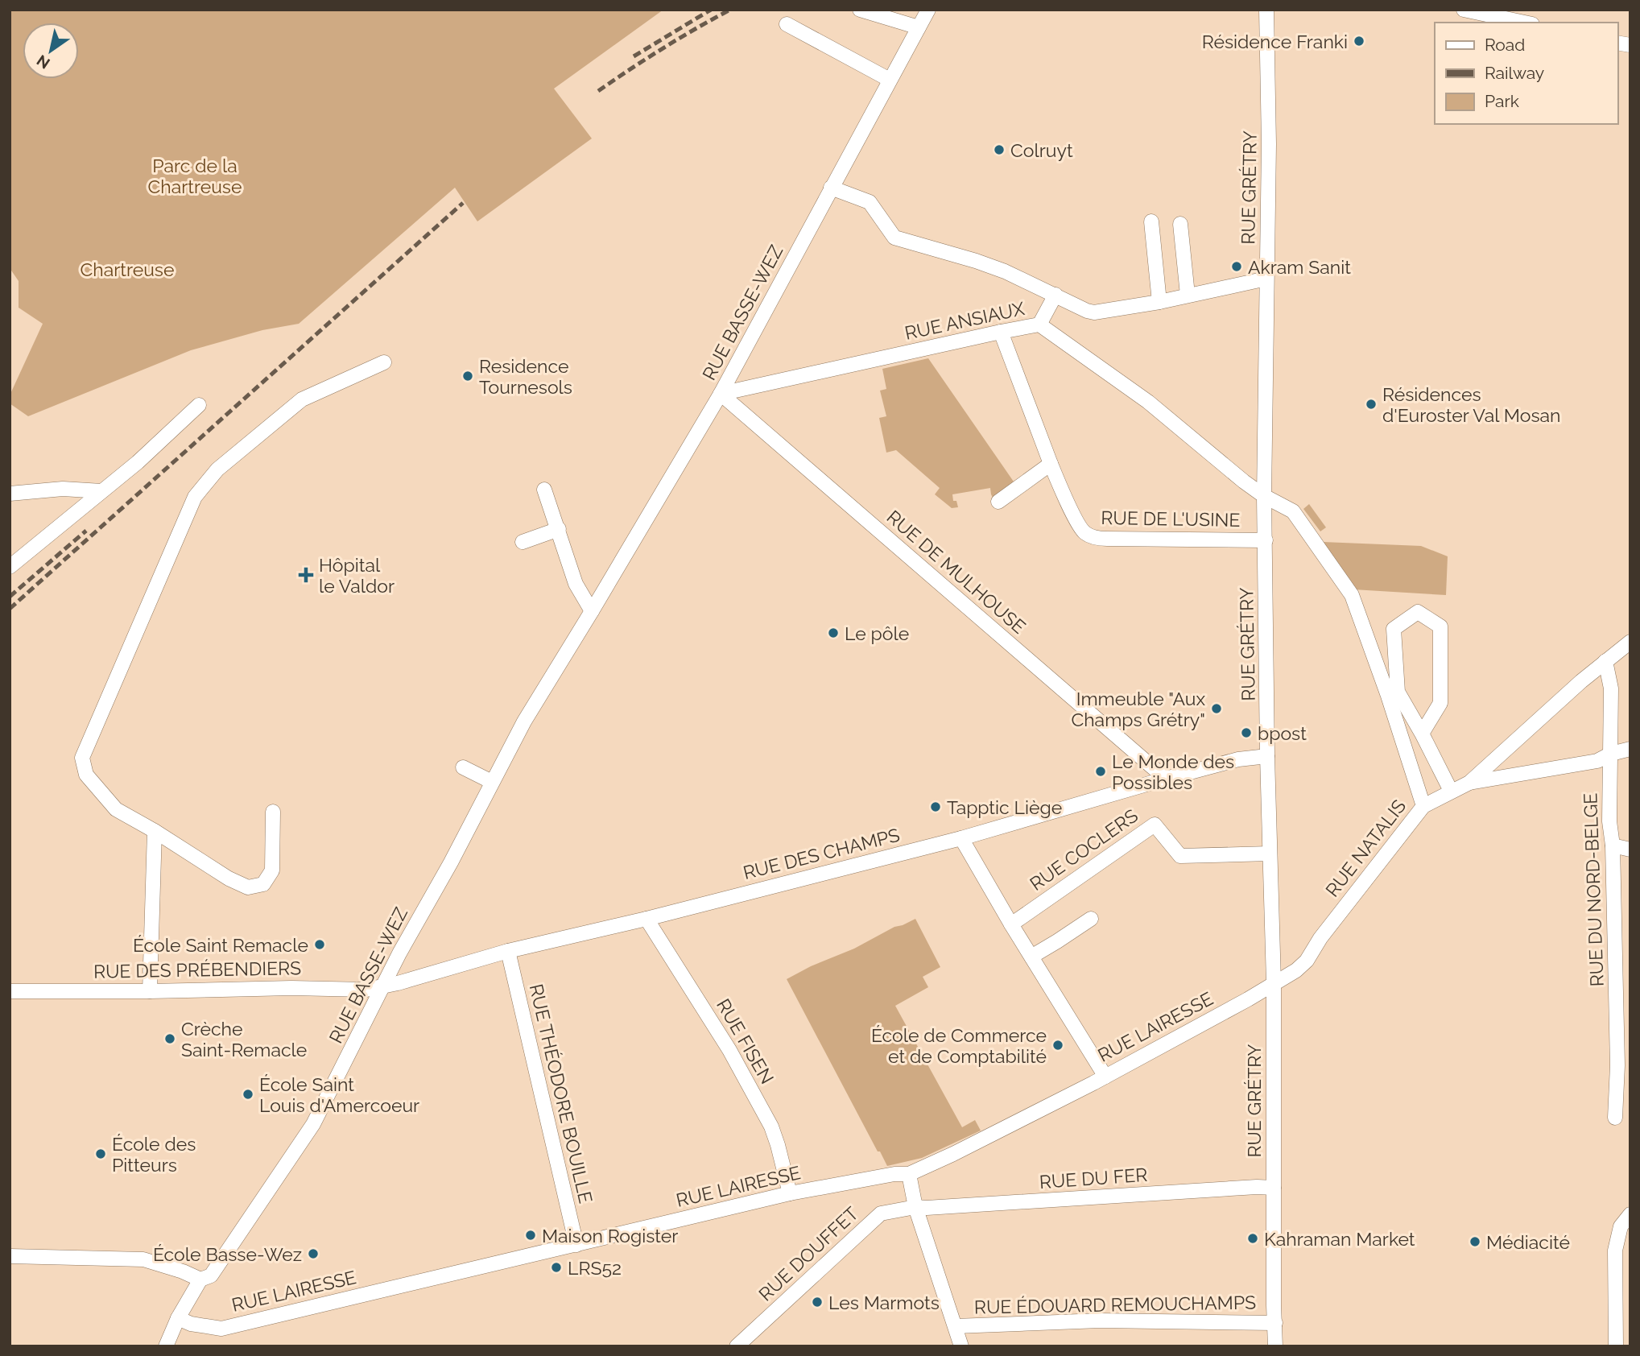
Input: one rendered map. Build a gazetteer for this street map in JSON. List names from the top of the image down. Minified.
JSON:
{"streets":{"street":["RUE GRÉTRY","RUE BASSE-WEZ","RUE ANSIAUX","RUE DE L'USINE","RUE DE MULHOUSE","RUE NATALIS","RUE COCLERS","RUE DES CHAMPS","RUE DU NORD-BELGE","RUE DES PRÉBENDIERS","RUE LAIRESSE","RUE FISEN","RUE THÉODORE BOUILLE","RUE DU FER","RUE DOUFFET","RUE ÉDOUARD REMOUCHAMPS"]},"crossings":[["RUE GRÉTRY","RUE ANSIAUX"],["RUE GRÉTRY","RUE DE L'USINE"],["RUE GRÉTRY","RUE NATALIS"],["RUE GRÉTRY","RUE COCLERS"],["RUE GRÉTRY","RUE DES CHAMPS"],["RUE GRÉTRY","RUE LAIRESSE"],["RUE GRÉTRY","RUE DU FER"],["RUE GRÉTRY","RUE ÉDOUARD REMOUCHAMPS"],["RUE BASSE-WEZ","RUE ANSIAUX"],["RUE BASSE-WEZ","RUE DE MULHOUSE"],["RUE BASSE-WEZ","RUE DES CHAMPS"],["RUE BASSE-WEZ","RUE DES PRÉBENDIERS"],["RUE BASSE-WEZ","RUE LAIRESSE"],["RUE ANSIAUX","RUE DE L'USINE"],["RUE ANSIAUX","RUE DE MULHOUSE"],["RUE ANSIAUX","RUE NATALIS"],["RUE DE MULHOUSE","RUE DES CHAMPS"],["RUE NATALIS","RUE DU NORD-BELGE"],["RUE NATALIS","RUE LAIRESSE"],["RUE DES CHAMPS","RUE DES PRÉBENDIERS"],["RUE DES CHAMPS","RUE FISEN"],["RUE DES CHAMPS","RUE THÉODORE BOUILLE"],["RUE LAIRESSE","RUE FISEN"],["RUE LAIRESSE","RUE THÉODORE BOUILLE"],["RUE DU FER","RUE DOUFFET"]],"parks":["Parc de la Chartreuse","Chartreuse"],"places":{"other":["Résidence Franki","Colruyt","Akram Sanit","Residence Tournesols","Résidences d'Euroster Val Mosan","Le pôle","Immeuble \"Aux Champs Grétry\"","bpost","Le Monde des Possibles","Tapptic Liège","École Saint Remacle","Crèche Saint-Remacle","École de Commerce et de Comptabilité","École Saint Louis d'Amercoeur","École des Pitteurs","Maison Rogister","Kahraman Market","Médiacité","École Basse-Wez","LRS52","Les Marmots"],"health":["Hôpital le Valdor"]},"legend":["Road","Railway","Park"],"north":"bottom left"}
